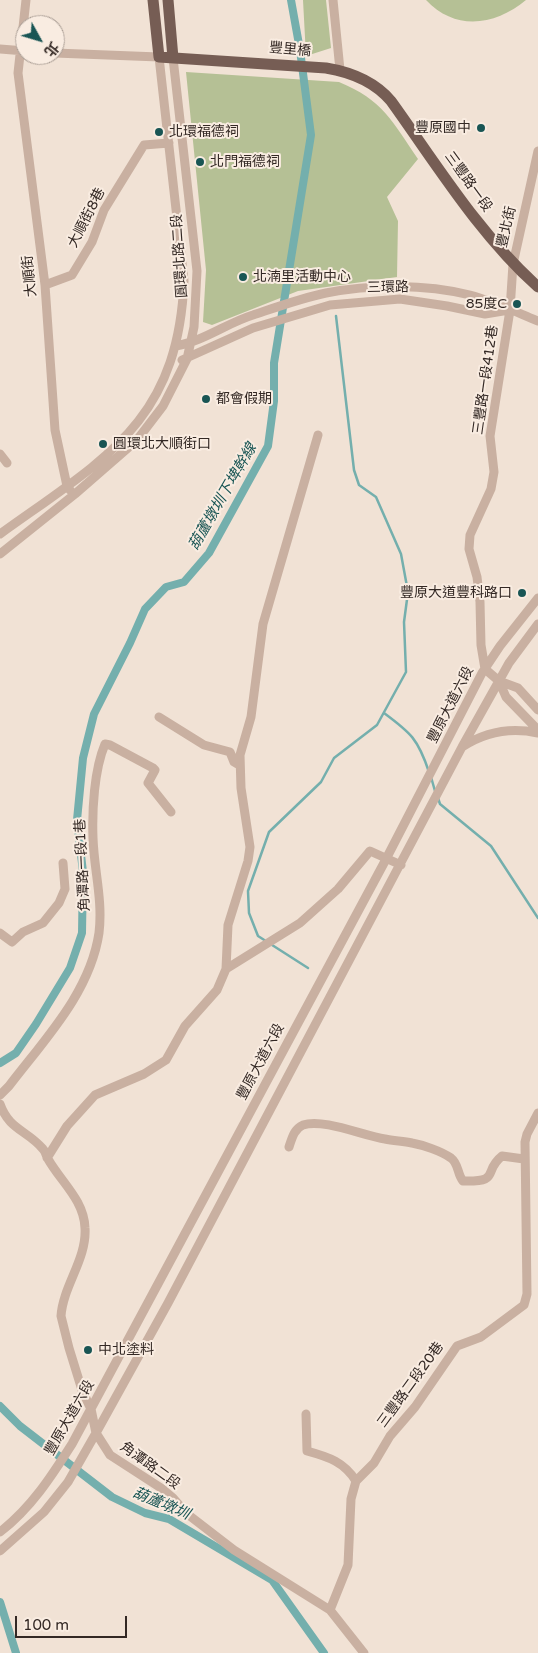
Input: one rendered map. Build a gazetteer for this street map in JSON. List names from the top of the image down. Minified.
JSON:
{"streets":{"main road":["豐里橋","三豐路一段"],"street":["大順街8巷","豐北街","圓環北路二段","大順街","三環路","三豐路一段412巷","豐原大道六段","角潭路一段1巷","三豐路二段20巷","角潭路二段"]},"crossings":[["豐里橋","三豐路一段"],["豐里橋","圓環北路二段"],["三豐路一段","豐北街"],["大順街8巷","圓環北路二段"],["大順街8巷","大順街"],["豐北街","三環路"],["豐北街","三豐路一段412巷"],["圓環北路二段","大順街"],["圓環北路二段","三環路"],["三環路","三豐路一段412巷"],["三豐路一段412巷","豐原大道六段"],["豐原大道六段","角潭路二段"]],"water":["葫蘆墩圳下埤幹線","葫蘆墩圳"],"places":["豐原國中","北環福德祠","北門福德祠","北湳里活動中心","85度C","都會假期","圓環北大順街口","豐原大道豐科路口","中北塗料"],"scale_bar":"100 m","north":"bottom right"}
